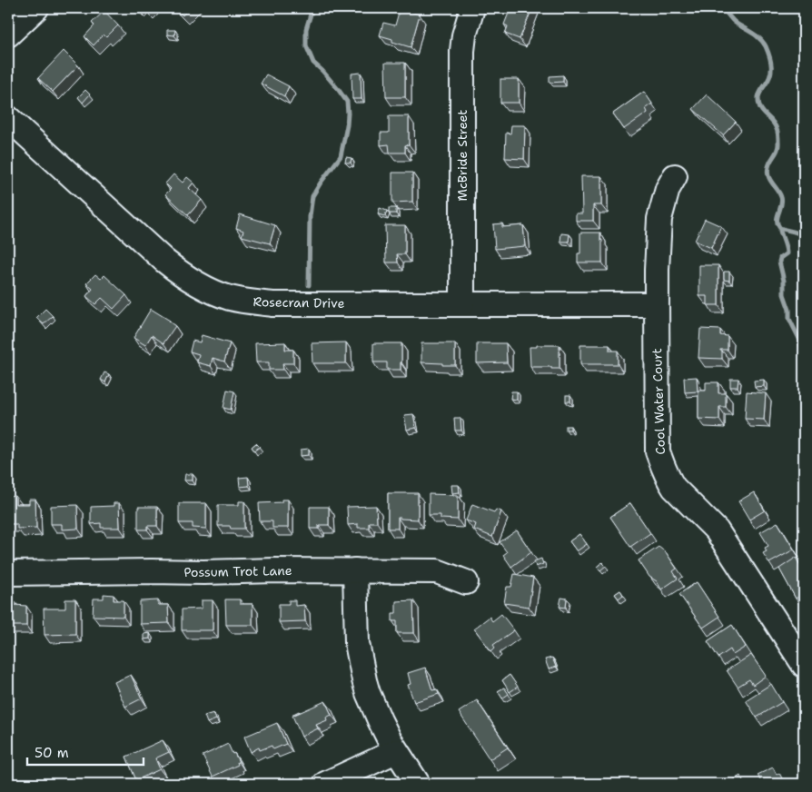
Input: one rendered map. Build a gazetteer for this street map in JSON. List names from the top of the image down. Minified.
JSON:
{"streets":{"street":["McBride Street","Rosecran Drive","Cool Water Court","Possum Trot Lane"]},"crossings":[["McBride Street","Rosecran Drive"],["Rosecran Drive","Cool Water Court"]],"scale_bar":"50 m"}
